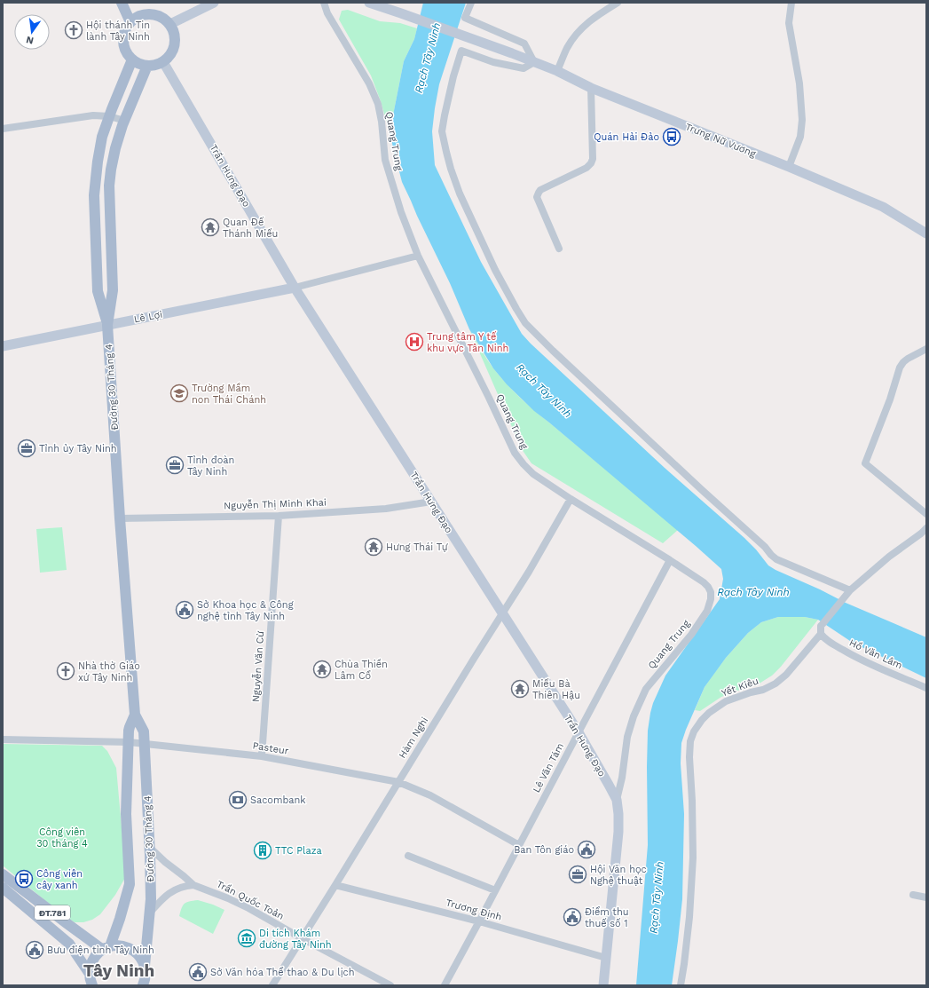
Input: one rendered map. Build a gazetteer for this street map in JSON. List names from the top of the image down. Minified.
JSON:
{"streets":{"main road":["Đường 30 Tháng 4","ĐT.781"],"street":["Trưng Nữ Vương","Quang Trung","Trần Hưng Đạo","Lê Lợi","Nguyễn Thị Minh Khai","Hồ Văn Lâm","Nguyễn Văn Cừ","Yết Kiêu","Hàm Nghi","Pasteur","Lê Văn Tám","Trần Quốc Toản","Trương Định"]},"crossings":[["Quang Trung","Trần Hưng Đạo"],["Quang Trung","Hàm Nghi"],["Quang Trung","Lê Văn Tám"],["Trần Hưng Đạo","Lê Lợi"],["Trần Hưng Đạo","Đường 30 Tháng 4"],["Trần Hưng Đạo","Nguyễn Thị Minh Khai"],["Trần Hưng Đạo","Hàm Nghi"],["Trần Hưng Đạo","Lê Văn Tám"],["Trần Hưng Đạo","Trương Định"],["Lê Lợi","Đường 30 Tháng 4"],["Đường 30 Tháng 4","Nguyễn Thị Minh Khai"],["Đường 30 Tháng 4","Pasteur"],["Đường 30 Tháng 4","Trần Quốc Toản"],["Đường 30 Tháng 4","ĐT.781"],["Nguyễn Thị Minh Khai","Nguyễn Văn Cừ"],["Hồ Văn Lâm","Yết Kiêu"],["Nguyễn Văn Cừ","Pasteur"],["Hàm Nghi","Pasteur"],["Hàm Nghi","Trần Quốc Toản"],["Hàm Nghi","Trương Định"],["Pasteur","Lê Văn Tám"],["Lê Văn Tám","Trương Định"]],"districts":["Tây Ninh"],"water":["Rạch Tây Ninh"],"parks":["Công viên 30 tháng 4"],"places":{"church":["Hội thánh Tin lành Tây Ninh","Nhà thờ Giáo xứ Tây Ninh"],"bus stop":["Quán Hải Đảo","Công viên cây xanh"],"temple":["Quan Đế Thánh Miếu","Hưng Thái Tự","Chùa Thiền Lâm Cổ","Miếu Bà Thiên Hậu"],"hospital":["Trung tâm Y tế khu vực Tân Ninh"],"school or university":["Trường Mầm non Thái Chánh"],"office":["Tỉnh ủy Tây Ninh","Tỉnh đoàn Tây Ninh","Hội Văn học Nghệ thuật"],"public building":["Sở Khoa học & Công nghệ tỉnh Tây Ninh","Ban Tôn giáo","Điểm thu thuế số 1","Bưu điện tỉnh Tây Ninh","Sở Văn hóa Thể thao & Du lịch"],"bank":["Sacombank"],"building":["TTC Plaza"],"museum":["Di tích Khám đường Tây Ninh"]},"north":"bottom"}
